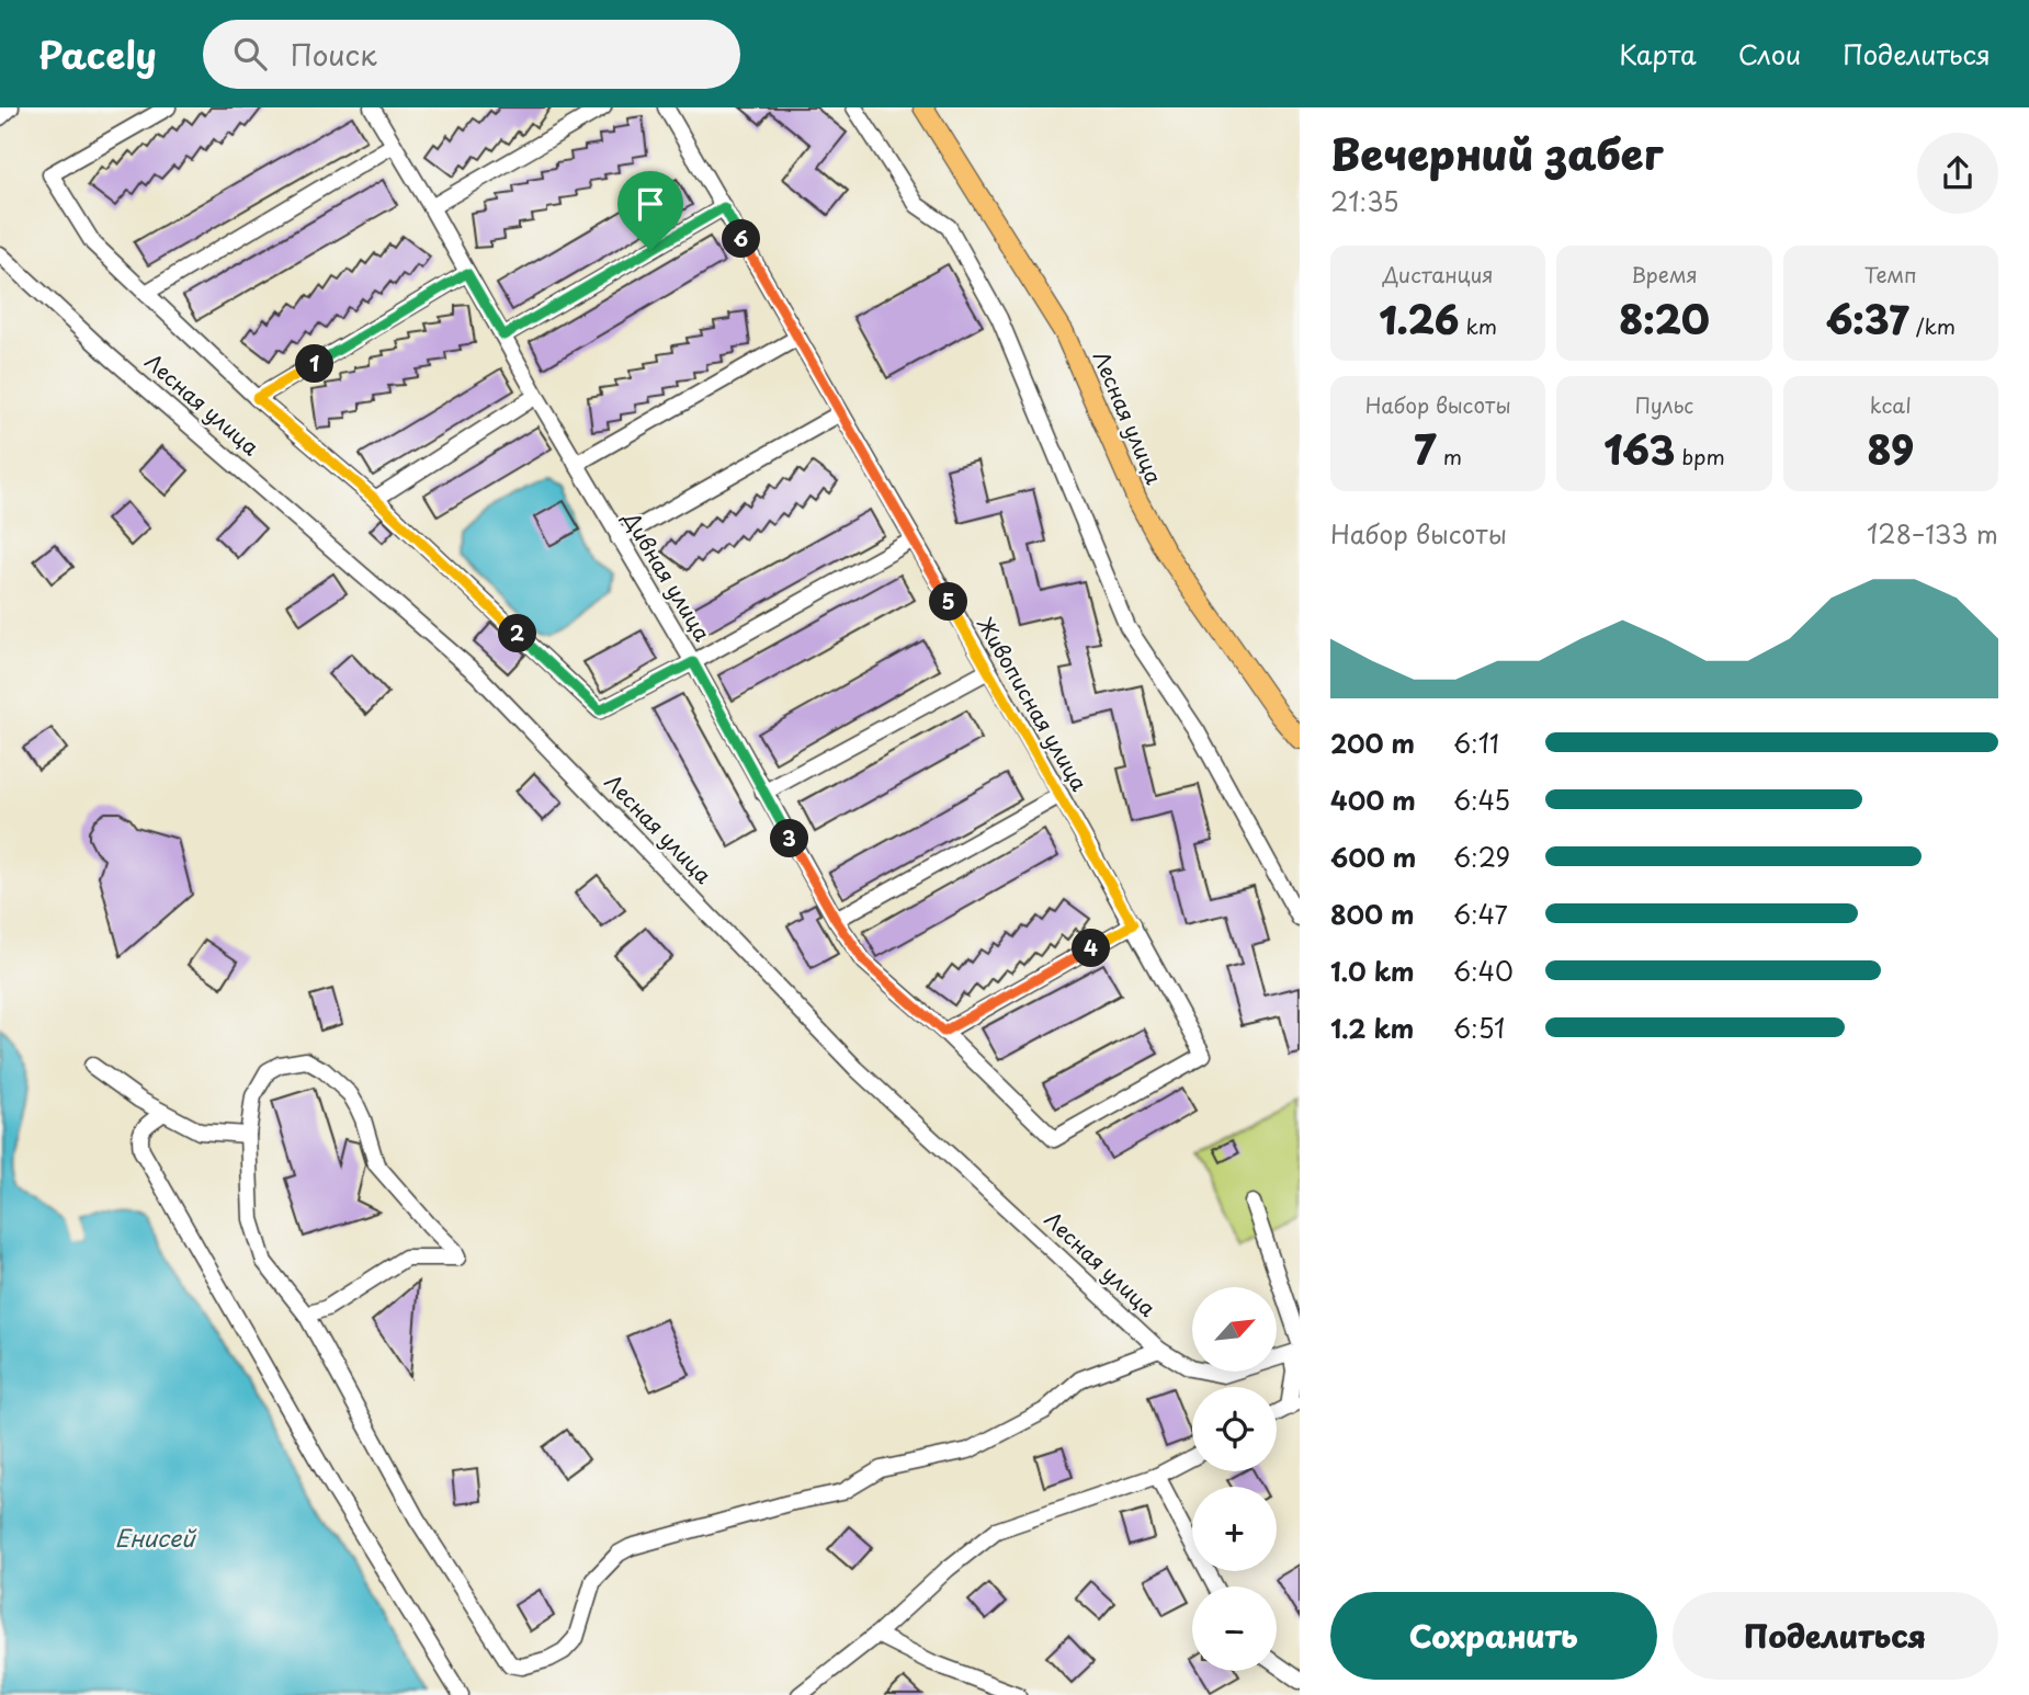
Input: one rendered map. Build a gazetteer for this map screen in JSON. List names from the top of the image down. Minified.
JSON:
{"streets":{"main road":["Лесная улица"],"street":["Дивная улица","Живописная улица"]},"crossings":[["Дивная улица","Живописная улица"]],"water":["Енисей"],"north":"top right","page":{"header":"Pacely","search":"Поиск","nav":["Карта","Слои","Поделиться"],"heading":["Вечерний забег","21:35"],"pins":["6","1","5","2","3","4"],"stats":[["Дистанция","1.26 km"],["Время","8:20"],["Темп","6:37 /km"],["Набор высоты","7 m"],["Пульс","163 bpm"],["kcal","89"]],"chart":["Набор высоты","128–133 m"],"list":[{"name":"200 m","note":"6:11"},{"name":"400 m","note":"6:45"},{"name":"600 m","note":"6:29"},{"name":"800 m","note":"6:47"},{"name":"1.0 km","note":"6:40"},{"name":"1.2 km","note":"6:51"}],"map_buttons":["+","−"],"buttons":["Сохранить","Поделиться"]}}
